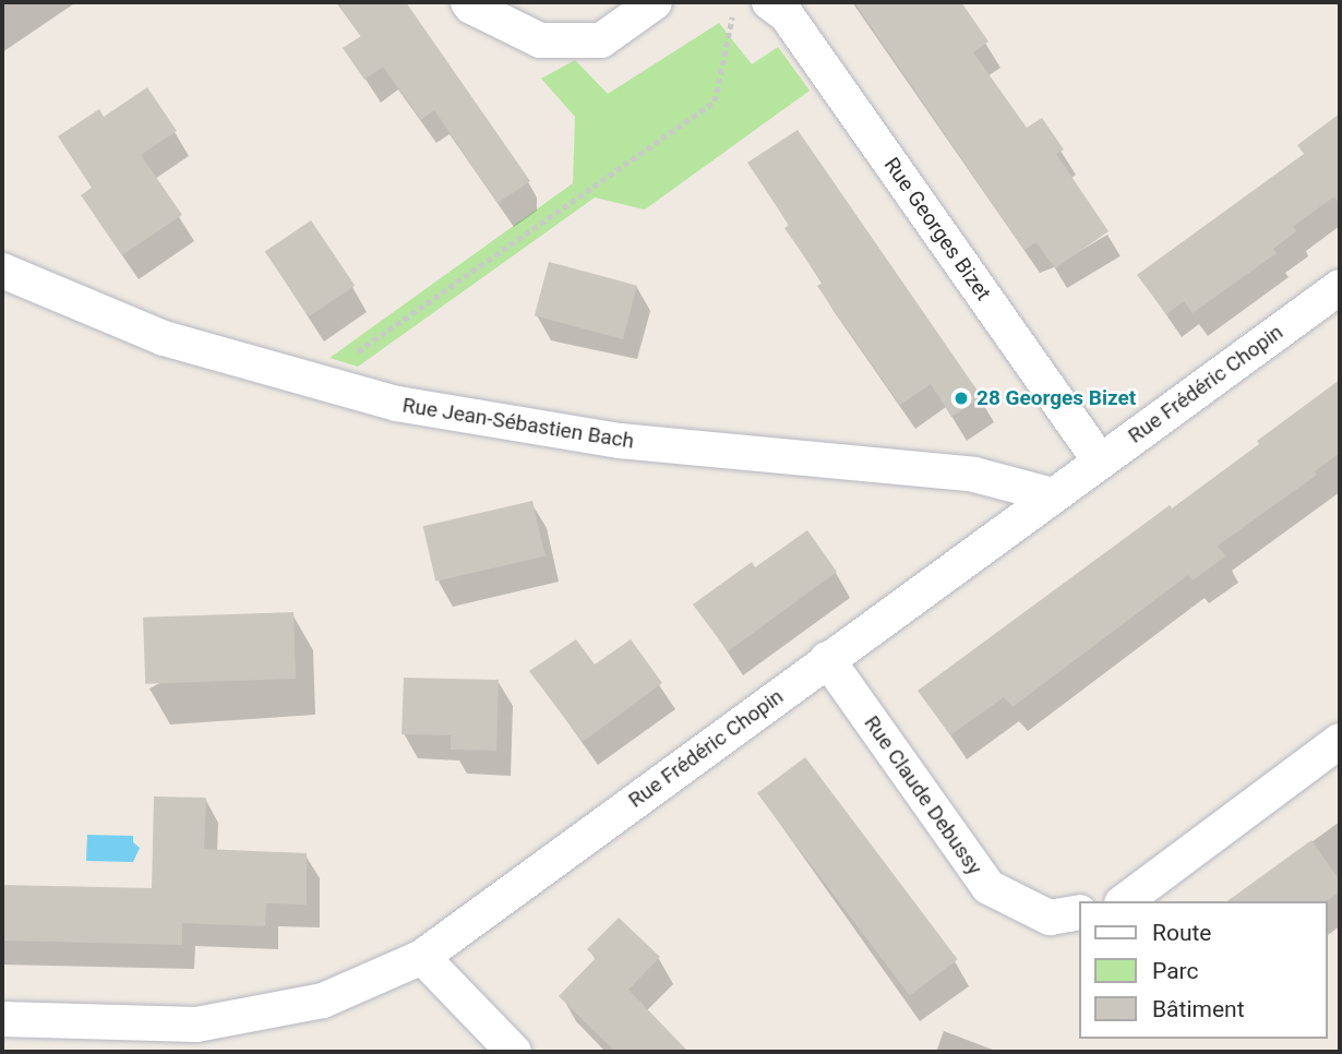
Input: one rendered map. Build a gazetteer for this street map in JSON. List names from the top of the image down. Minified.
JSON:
{"streets":{"street":["Rue Georges Bizet","Rue Frédéric Chopin","Rue Jean-Sébastien Bach","Rue Claude Debussy"]},"crossings":[["Rue Georges Bizet","Rue Frédéric Chopin"],["Rue Frédéric Chopin","Rue Jean-Sébastien Bach"],["Rue Frédéric Chopin","Rue Claude Debussy"]],"places":["28 Georges Bizet"],"legend":["Route","Parc","Bâtiment"]}
